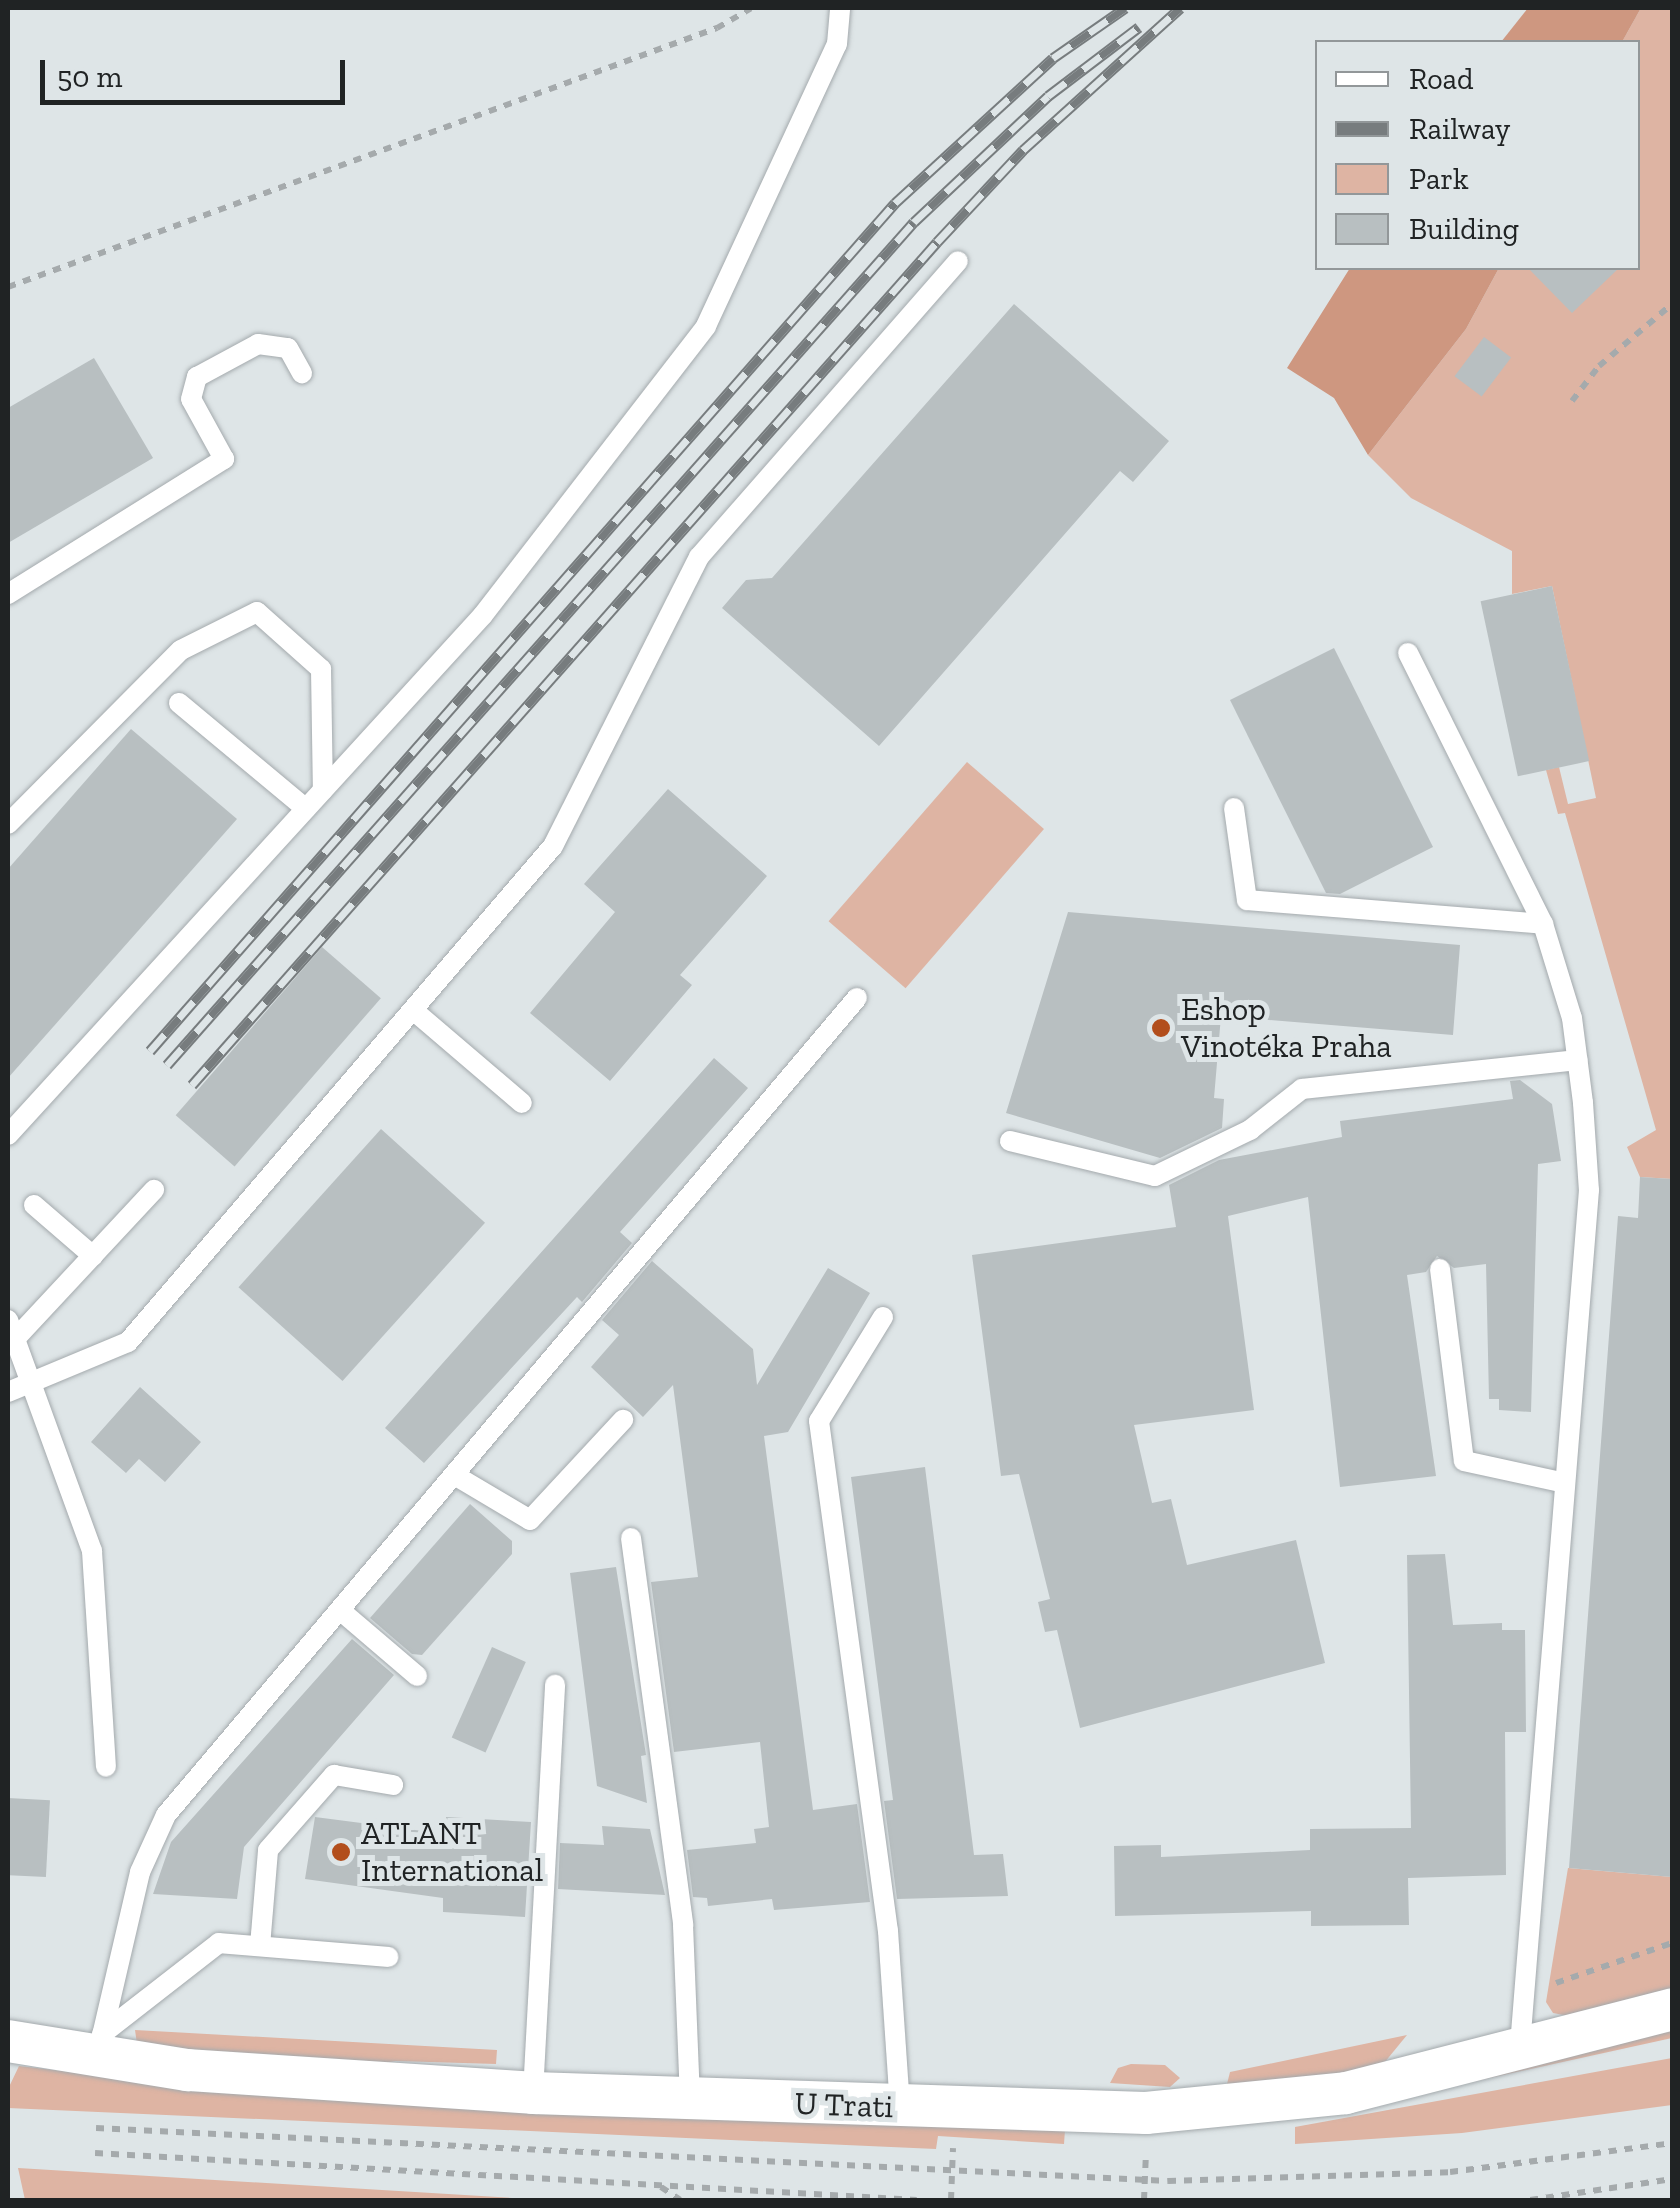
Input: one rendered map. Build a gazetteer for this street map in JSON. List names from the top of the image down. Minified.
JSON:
{"streets":{"street":["U Trati"]},"places":["Eshop Vinotéka Praha","ATLANT International"],"legend":["Road","Railway","Park","Building"],"scale_bar":"50 m"}
